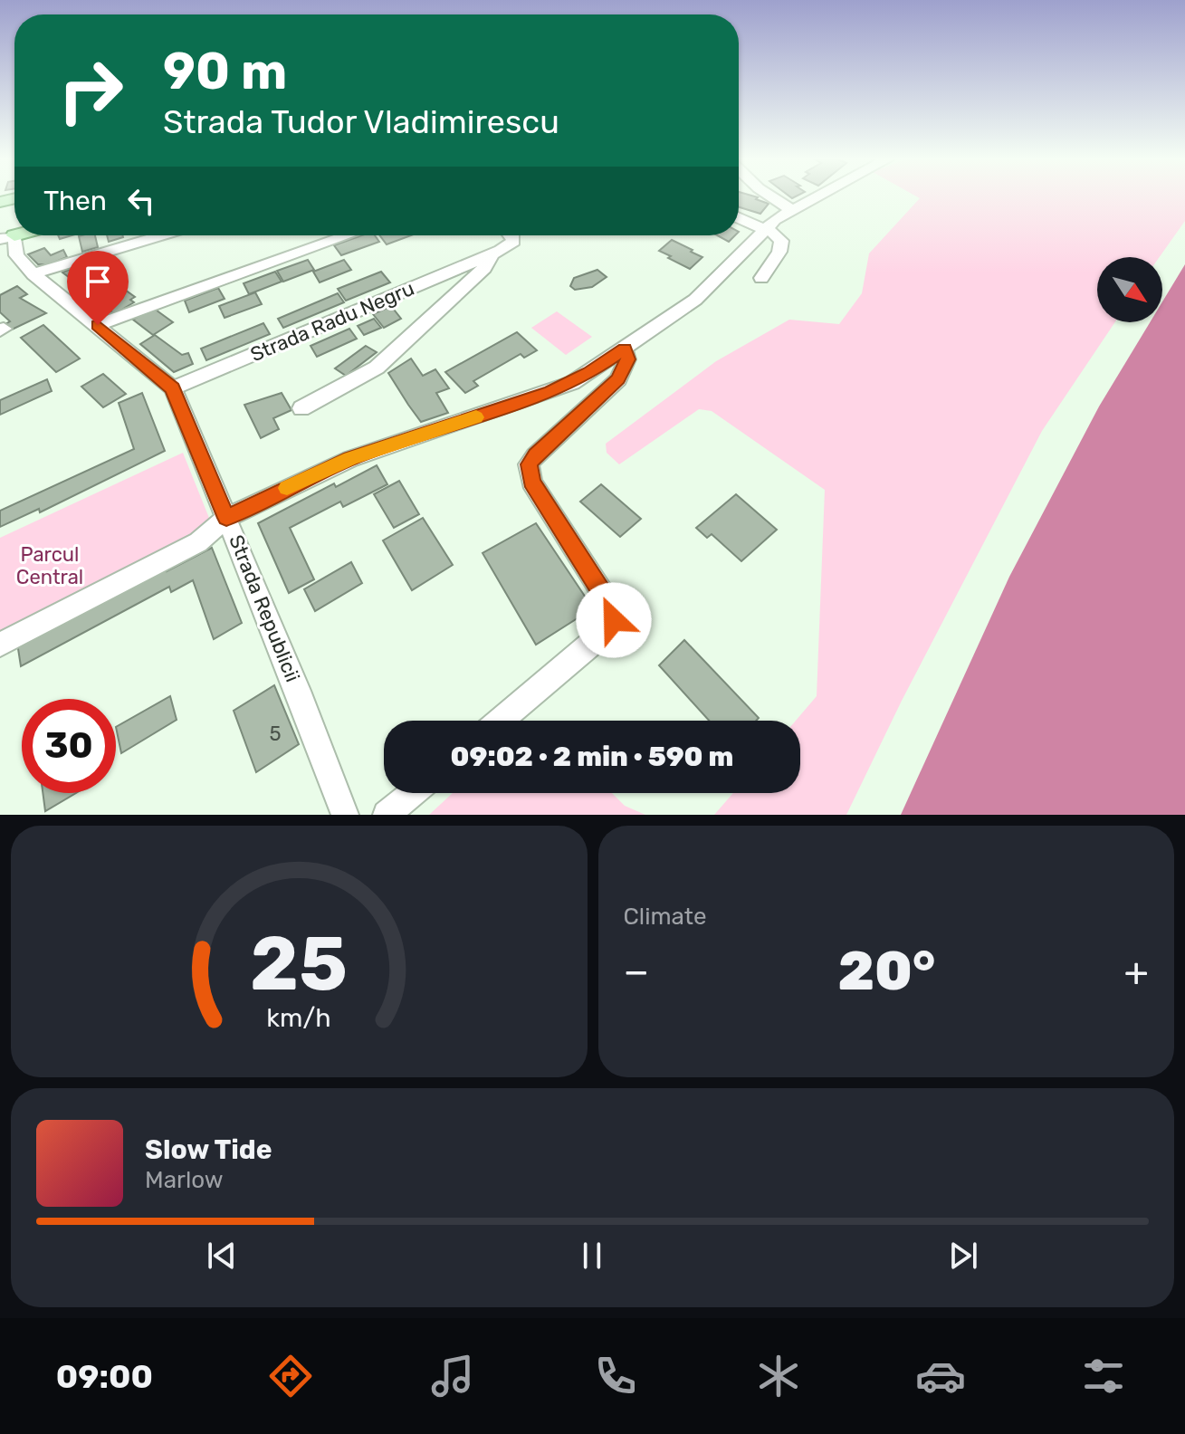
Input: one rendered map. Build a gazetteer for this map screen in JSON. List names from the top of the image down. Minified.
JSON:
{"streets":{"street":["Strada Radu Negru","Strada Republicii"]},"crossings":[["Strada Radu Negru","Strada Republicii"]],"parks":["Parcul Central"],"house_numbers":["5"],"north":"bottom right","page":{"turn":["90 m","Strada Tudor Vladimirescu"],"then":"Then","limit":"30","trip":"09:02 · 2 min · 590 m","tile":"Climate","heat":["−","20°","+"],"song":["Slow Tide","Marlow"],"tabs":"09:00","gauge":["25","km/h"]}}
